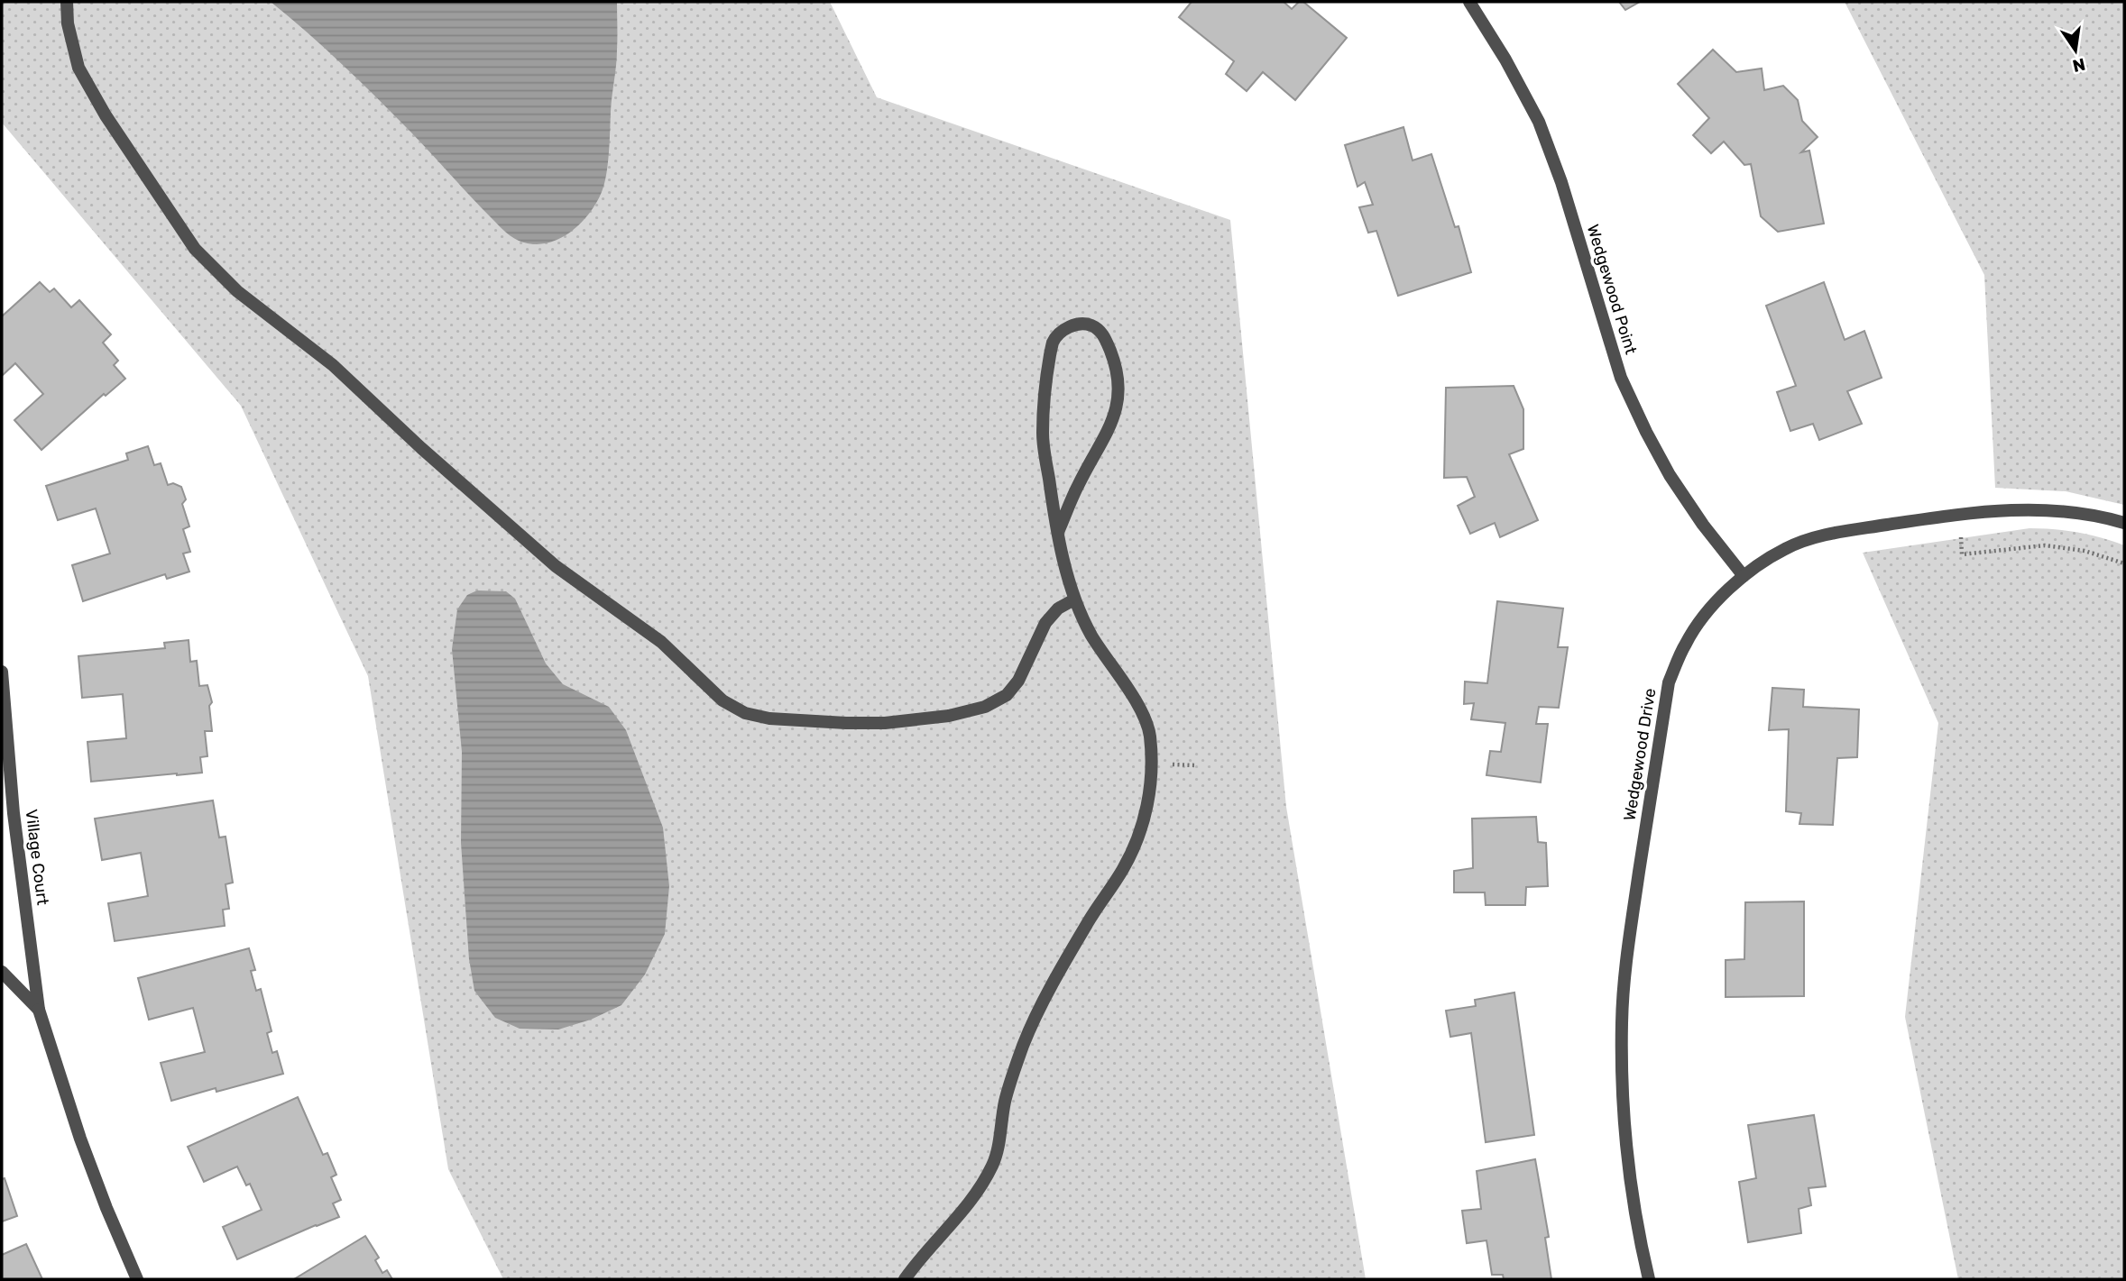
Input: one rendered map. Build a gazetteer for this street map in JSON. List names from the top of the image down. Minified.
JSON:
{"streets":{"street":["Wedgewood Point","Wedgewood Drive","Village Court"]},"crossings":[["Wedgewood Point","Wedgewood Drive"]],"north":"bottom"}
